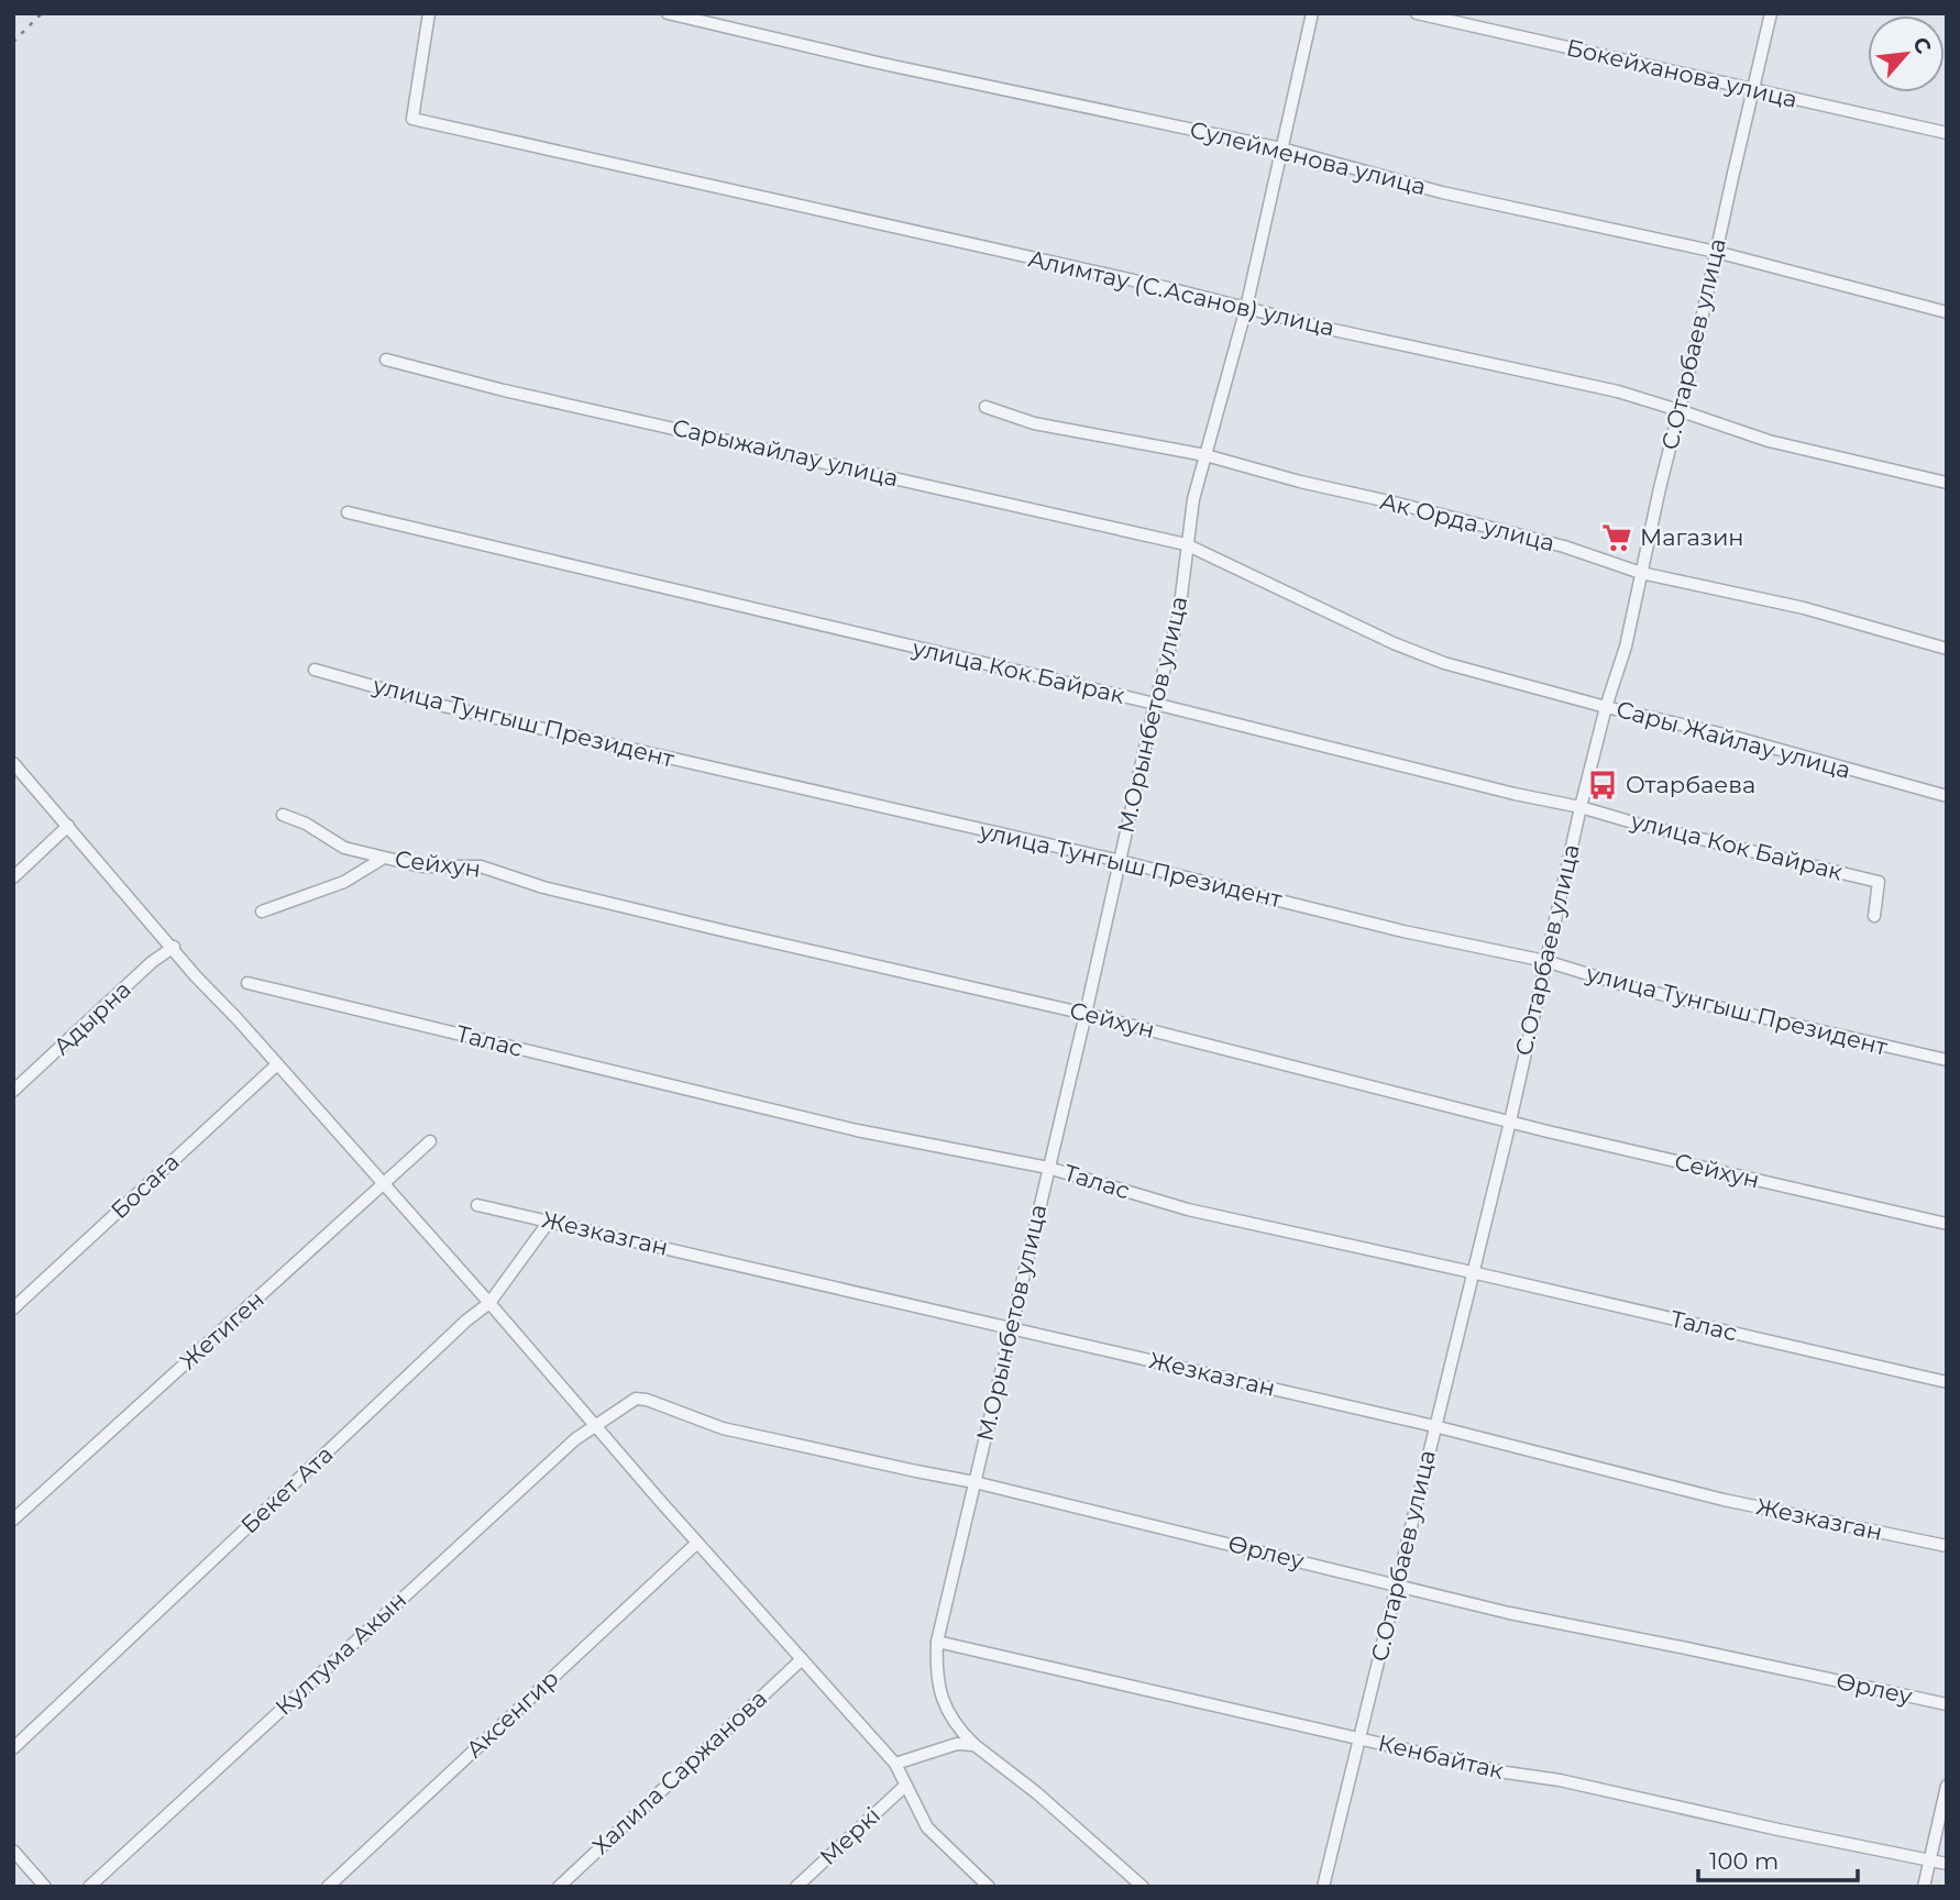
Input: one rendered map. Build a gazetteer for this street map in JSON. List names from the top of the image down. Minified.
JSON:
{"streets":{"street":["Бокейханова улица","Сулейменова улица","Алимтау (С.Асанов) улица","С.Отарбаев улица","Сарыжайлау улица","Ак Орда улица","улица Кок Байрак","М.Орынбетов улица","улица Тунгыш Президент","Сары Жайлау улица","Сейхун","Адырна","Талас","Босаға","Жезказган","Жетиген","Бекет Ата","Өрлеу","Култума Акын","Аксенгир","Кенбайтак","Халила Саржанова","Меркі"]},"crossings":[["Бокейханова улица","С.Отарбаев улица"],["Сулейменова улица","С.Отарбаев улица"],["Сулейменова улица","М.Орынбетов улица"],["Алимтау (С.Асанов) улица","С.Отарбаев улица"],["Алимтау (С.Асанов) улица","М.Орынбетов улица"],["С.Отарбаев улица","Ак Орда улица"],["С.Отарбаев улица","улица Кок Байрак"],["С.Отарбаев улица","улица Тунгыш Президент"],["С.Отарбаев улица","Сары Жайлау улица"],["С.Отарбаев улица","Сейхун"],["С.Отарбаев улица","Талас"],["С.Отарбаев улица","Жезказган"],["С.Отарбаев улица","Өрлеу"],["С.Отарбаев улица","Кенбайтак"],["Сарыжайлау улица","М.Орынбетов улица"],["Сарыжайлау улица","Сары Жайлау улица"],["Ак Орда улица","М.Орынбетов улица"],["улица Кок Байрак","М.Орынбетов улица"],["М.Орынбетов улица","улица Тунгыш Президент"],["М.Орынбетов улица","Сейхун"],["М.Орынбетов улица","Талас"],["М.Орынбетов улица","Жезказган"],["М.Орынбетов улица","Өрлеу"],["М.Орынбетов улица","Кенбайтак"],["Жезказган","Бекет Ата"],["Өрлеу","Култума Акын"]],"places":{"supermarket":["Магазин"],"bus stop":["Отарбаева"]},"scale_bar":"100 m","north":"top right"}
